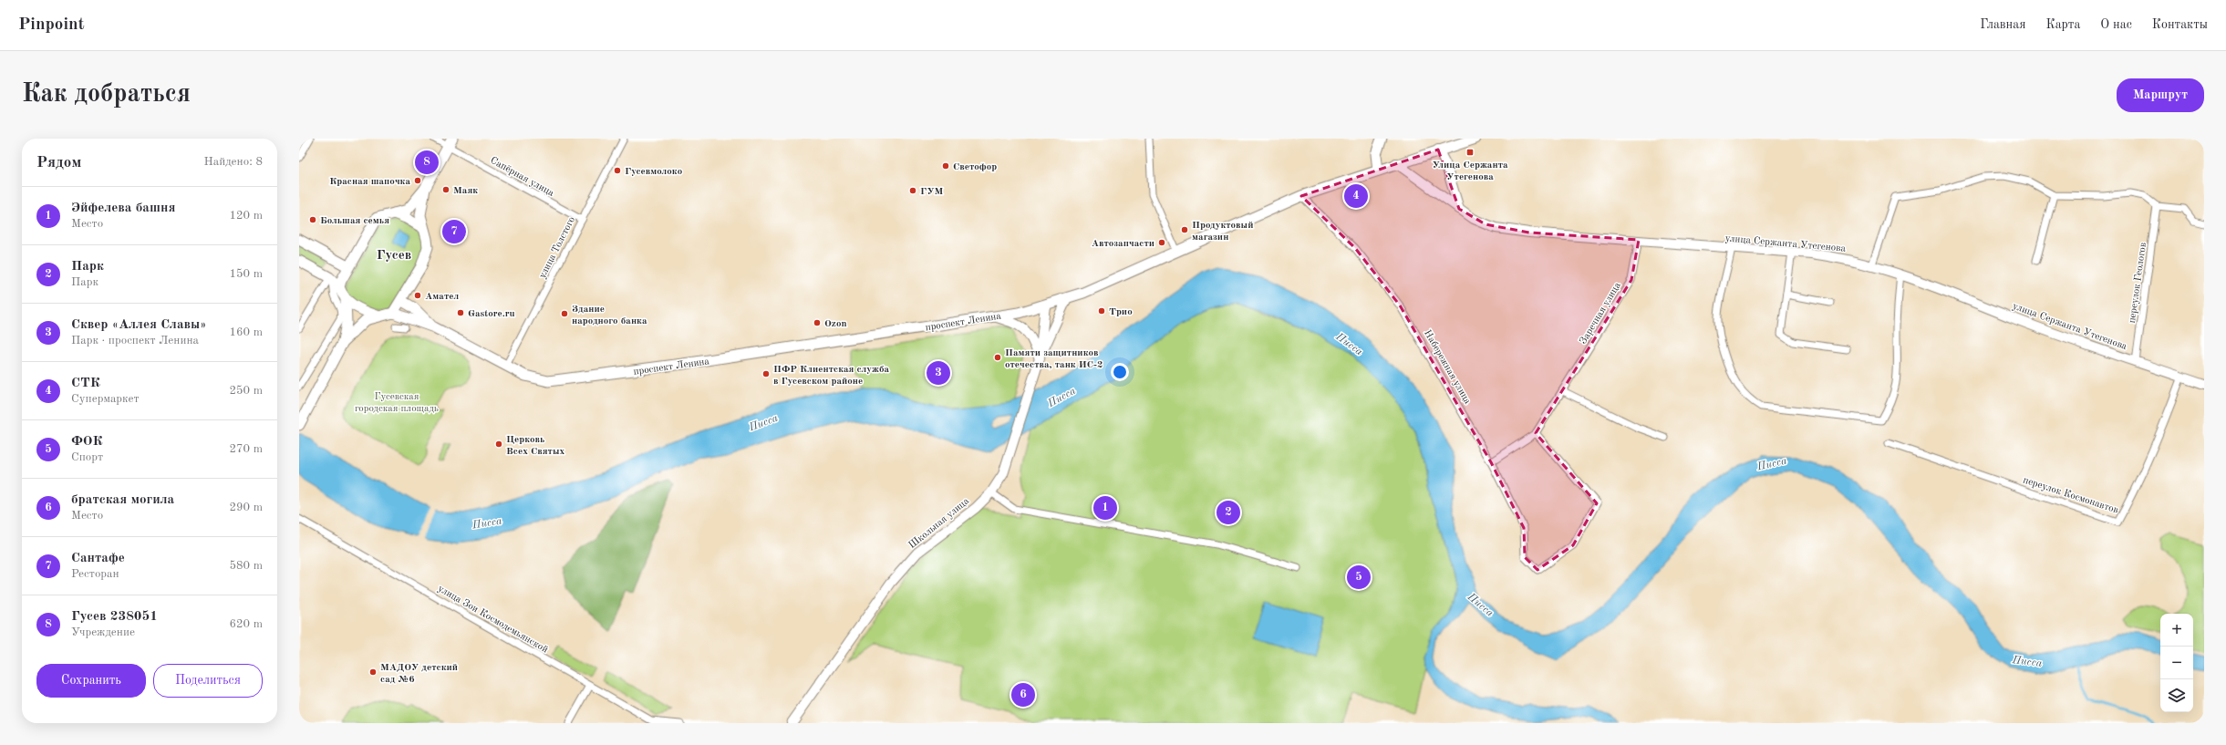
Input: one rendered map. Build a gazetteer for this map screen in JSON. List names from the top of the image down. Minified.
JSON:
{"streets":{"main road":["улица Сержанта Утегенова","проспект Ленина","Школьная улица"],"street":["Сапёрная улица","улица Толстого","переулок Геологов","Заречная улица","Набережная улица","переулок Космонавтов","улица Зои Космодемьянской"]},"crossings":[["Сапёрная улица","улица Толстого"],["улица Сержанта Утегенова","переулок Геологов"],["улица Сержанта Утегенова","Заречная улица"],["улица Сержанта Утегенова","проспект Ленина"],["улица Сержанта Утегенова","переулок Космонавтов"],["улица Толстого","проспект Ленина"],["Заречная улица","Набережная улица"],["проспект Ленина","Набережная улица"],["проспект Ленина","Школьная улица"]],"districts":["Гусев"],"water":["Писса"],"parks":["Гусевская городская площадь"],"places":{"transit":["Улица Сержанта Утегенова"],"other":["Светофор","Гусевмолоко","Красная шапочка","Маяк","ГУМ","Большая семья","Продуктовый магазин","Автозапчасти","Амател","Трио","Gastore.ru","Здание народного банка","Ozon","Памяти защитников отечества, танк ИС-2","ПФР Клиентская служба в Гусевском районе","Церковь Всех Святых","МАДОУ детский сад №6"]},"page":{"header":"Pinpoint","nav":["Главная","Карта","О нас","Контакты"],"buttons":["Маршрут",["Сохранить","Поделиться"]],"title":"Как добраться","heading":["Рядом","Найдено: 8"],"pins":["8","4","7","3","1","2","5","6"],"list":[{"mark":"1","name":"Эйфелева башня","note":"Место","value":"120 m"},{"mark":"2","name":"Парк","note":"Парк","value":"150 m"},{"mark":"3","name":"Сквер «Аллея Славы»","note":"Парк · проспект Ленина","value":"160 m"},{"mark":"4","name":"СТК","note":"Супермаркет","value":"250 m"},{"mark":"5","name":"ФОК","note":"Спорт","value":"270 m"},{"mark":"6","name":"братская могила","note":"Место","value":"290 m"},{"mark":"7","name":"Сантафе","note":"Ресторан","value":"580 m"},{"mark":"8","name":"Гусев 238051","note":"Учреждение","value":"620 m"}],"map_buttons":["+","−"]}}
